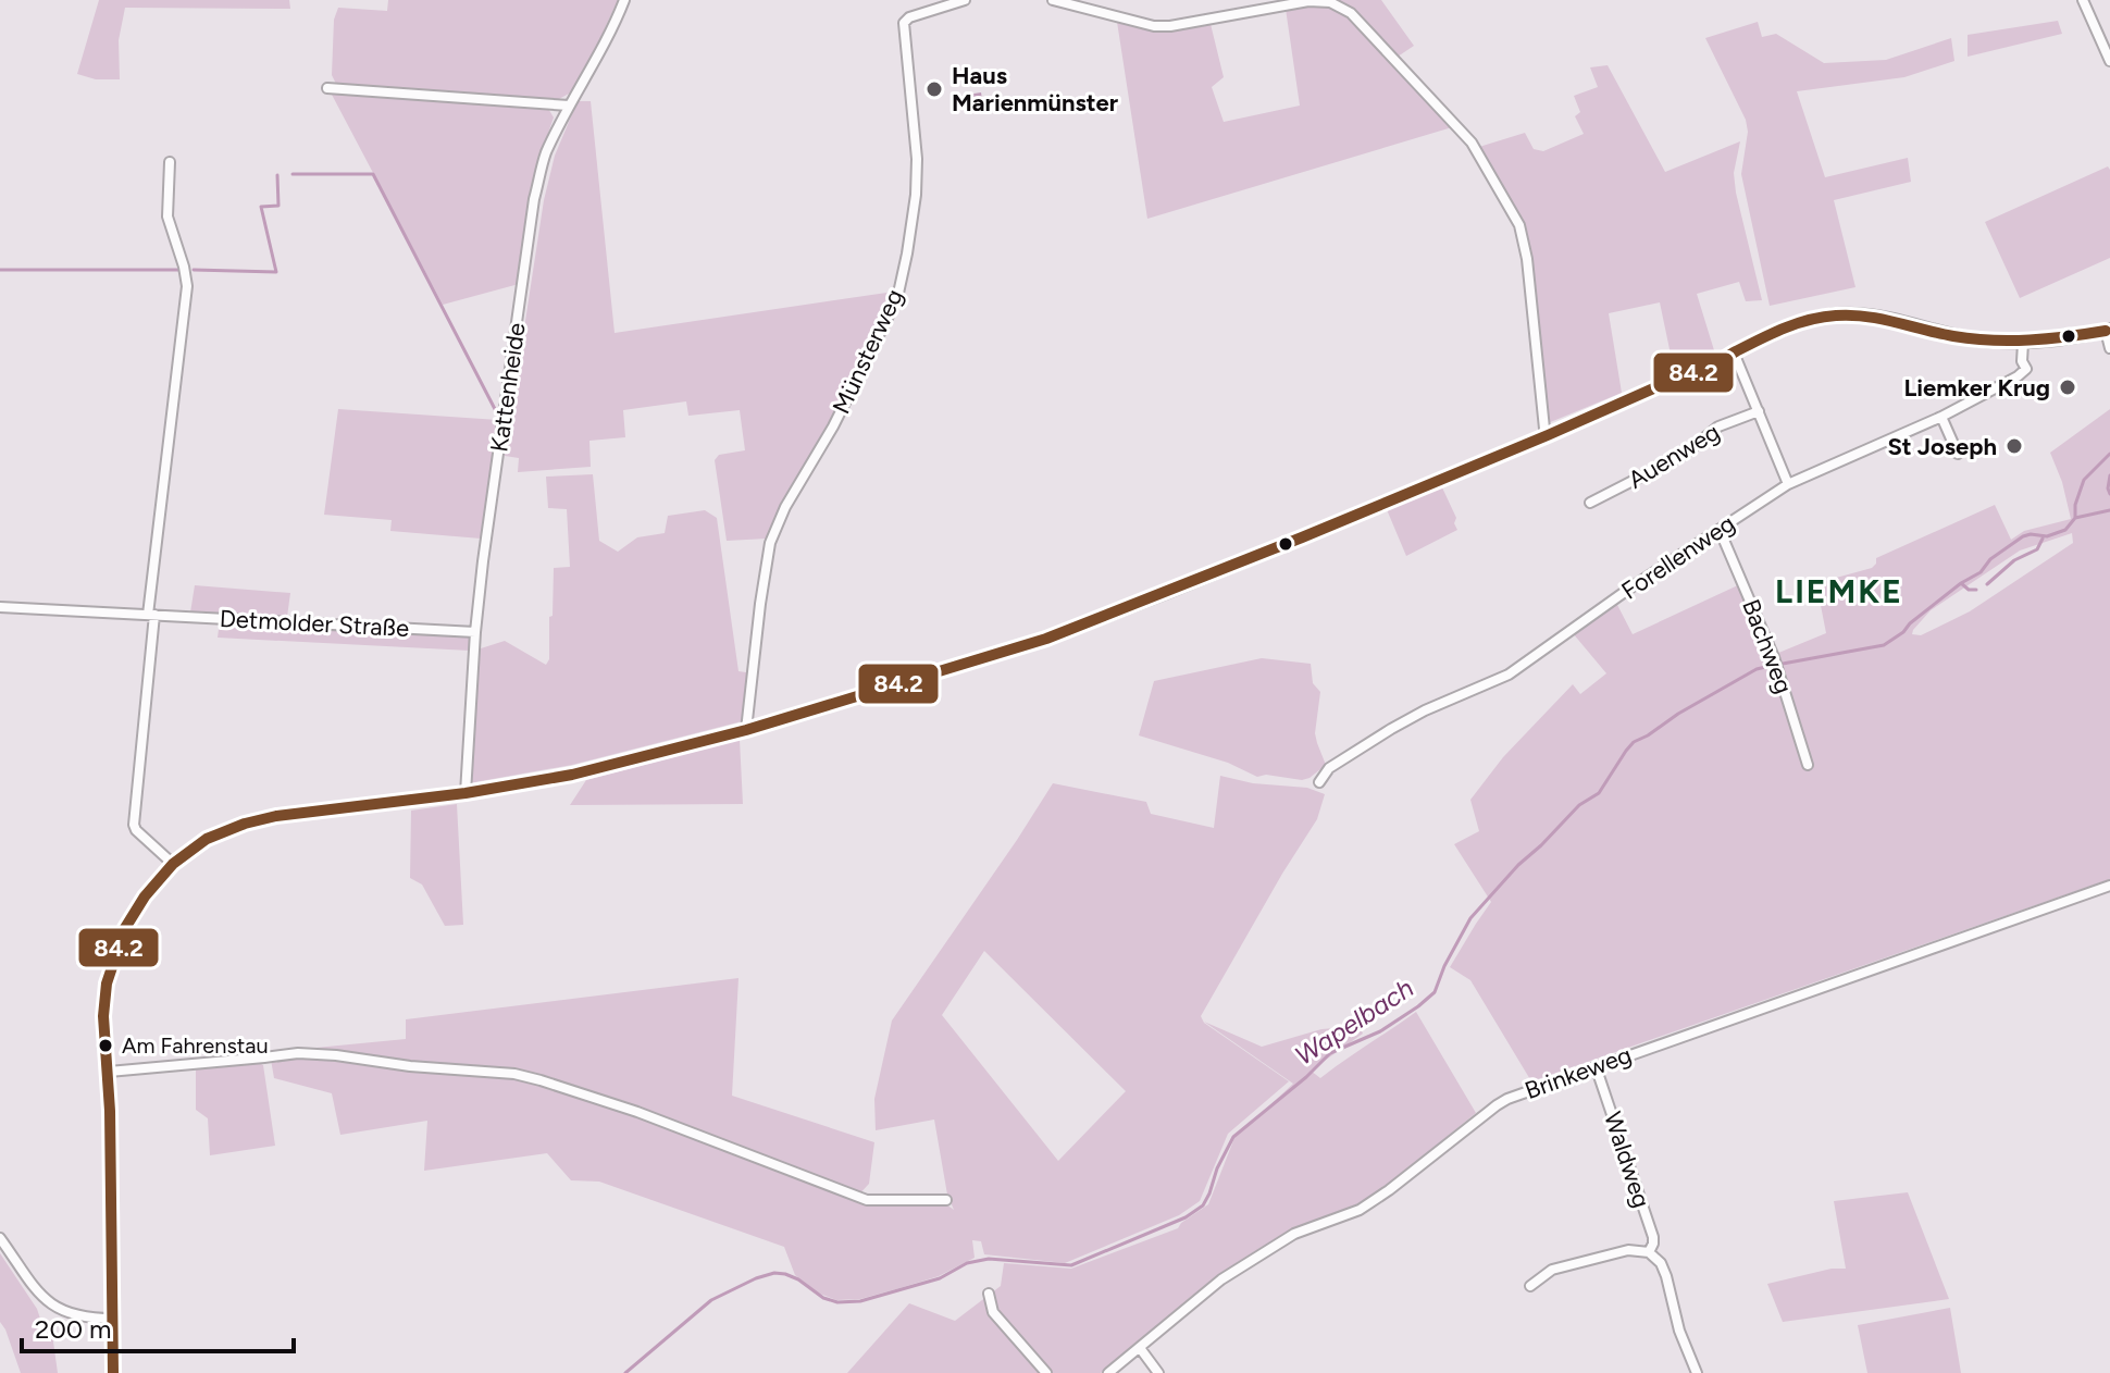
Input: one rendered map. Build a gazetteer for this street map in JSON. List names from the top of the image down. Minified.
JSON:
{"streets":{"street":["Münsterweg","Kattenheide","Auenweg","Forellenweg","Detmolder Straße","Bachweg","Brinkeweg","Waldweg"]},"crossings":[["Kattenheide","Detmolder Straße"],["Forellenweg","Bachweg"],["Brinkeweg","Waldweg"]],"districts":["LIEMKE"],"water":["Wapelbach"],"places":["Haus Marienmünster","Liemker Krug","St Joseph","Am Fahrenstau"],"lines":["transit line 84.2"],"scale_bar":"200 m"}
